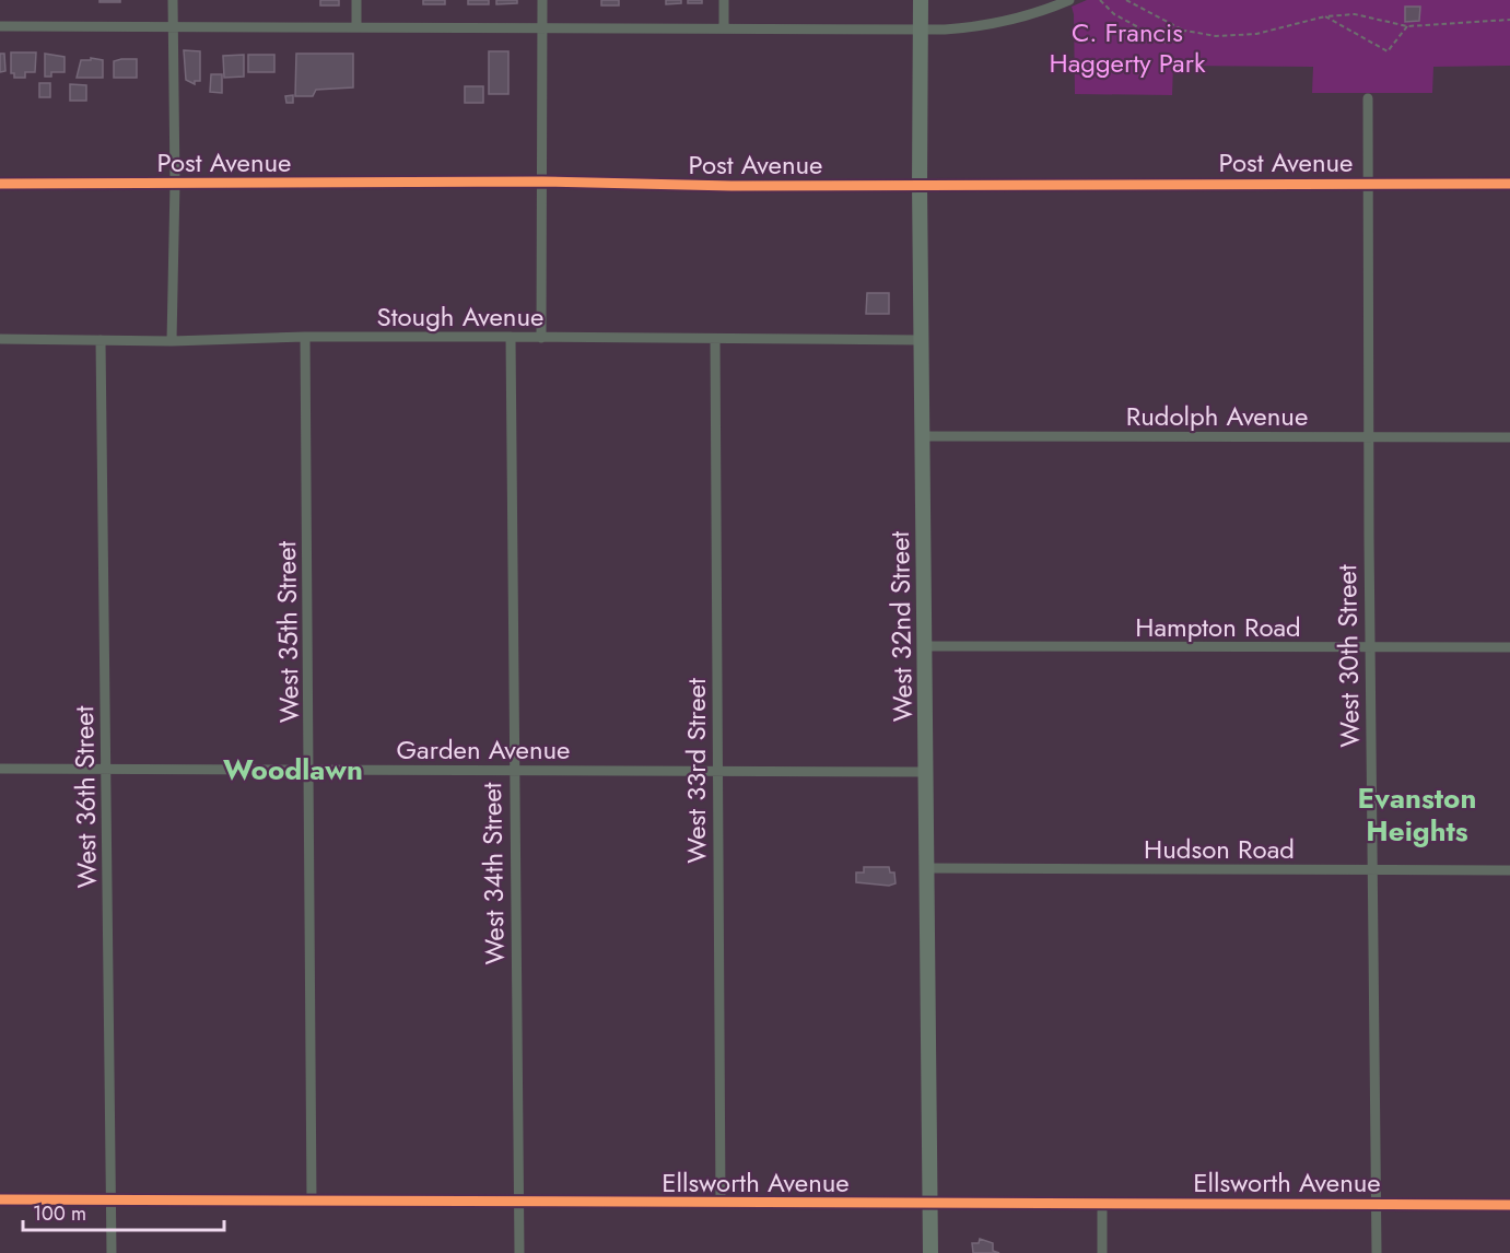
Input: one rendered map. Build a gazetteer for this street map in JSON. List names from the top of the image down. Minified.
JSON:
{"streets":{"street":["Post Avenue","Stough Avenue","Rudolph Avenue","West 32nd Street","Hampton Road","West 35th Street","West 30th Street","Garden Avenue","West 33rd Street","West 36th Street","Hudson Road","West 34th Street","Ellsworth Avenue"]},"crossings":[["Post Avenue","West 32nd Street"],["Post Avenue","West 30th Street"],["Stough Avenue","West 32nd Street"],["Stough Avenue","West 35th Street"],["Stough Avenue","West 33rd Street"],["Stough Avenue","West 36th Street"],["Stough Avenue","West 34th Street"],["Rudolph Avenue","West 32nd Street"],["Rudolph Avenue","West 30th Street"],["West 32nd Street","Hampton Road"],["West 32nd Street","Garden Avenue"],["West 32nd Street","Hudson Road"],["West 32nd Street","Ellsworth Avenue"],["Hampton Road","West 30th Street"],["West 35th Street","Garden Avenue"],["West 35th Street","Ellsworth Avenue"],["West 30th Street","Hudson Road"],["West 30th Street","Ellsworth Avenue"],["Garden Avenue","West 33rd Street"],["Garden Avenue","West 36th Street"],["Garden Avenue","West 34th Street"],["West 33rd Street","Ellsworth Avenue"],["West 36th Street","Ellsworth Avenue"],["West 34th Street","Ellsworth Avenue"]],"districts":["Woodlawn","Evanston Heights"],"parks":["C. Francis Haggerty Park"],"scale_bar":"100 m"}
